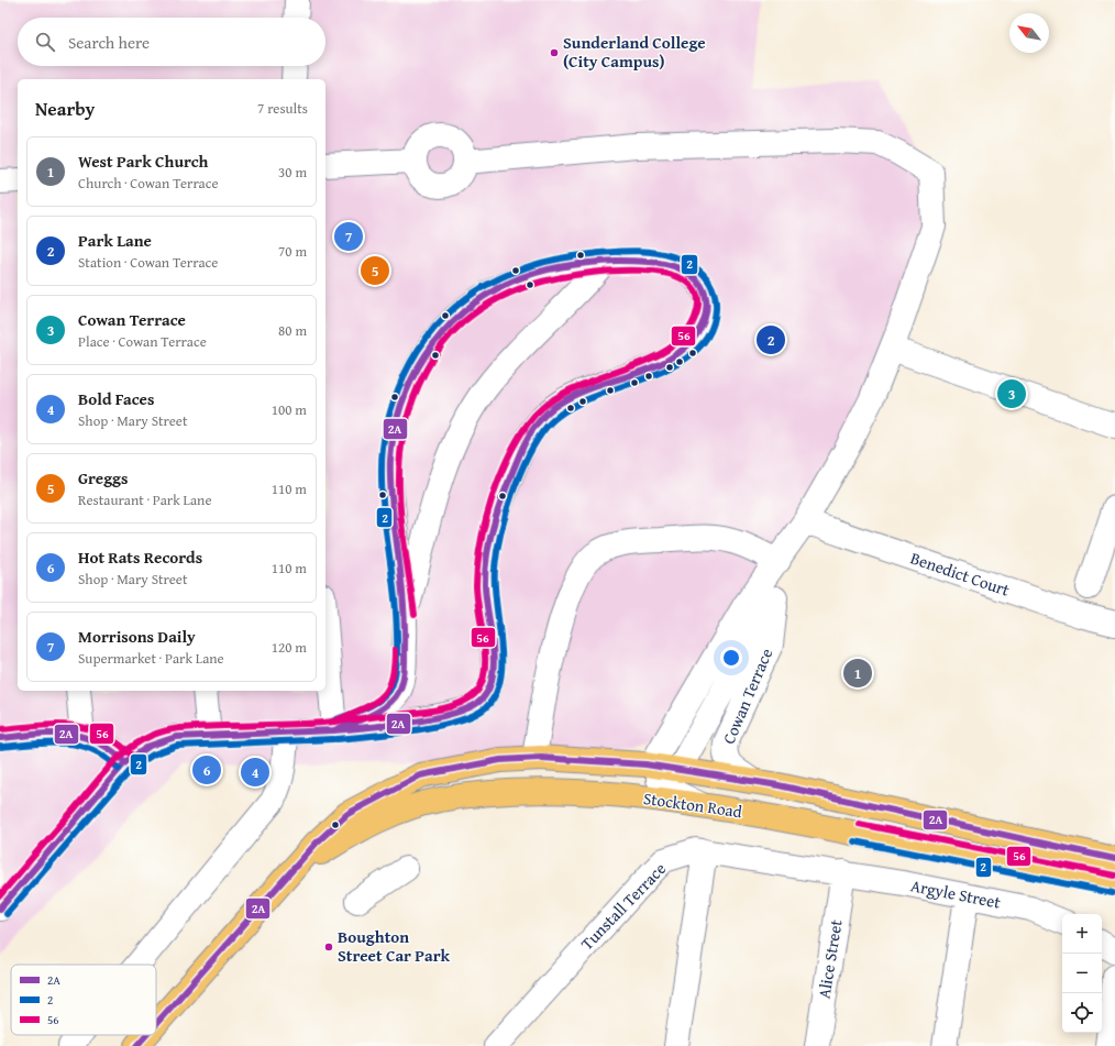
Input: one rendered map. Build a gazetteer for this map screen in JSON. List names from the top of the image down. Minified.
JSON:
{"streets":{"highway":["Stockton Road"],"street":["Benedict Court","Cowan Terrace","Argyle Street","Tunstall Terrace","Alice Street"]},"crossings":[["Cowan Terrace","Stockton Road"],["Argyle Street","Tunstall Terrace"],["Argyle Street","Alice Street"],["Tunstall Terrace","Alice Street"]],"places":["Sunderland College (City Campus)","Boughton Street Car Park"],"lines":["transit line 2","transit line 2A","transit line 56"],"legend":["2A","2","56"],"north":"top left","page":{"search":"Search here","heading":["Nearby","7 results"],"list":[{"mark":"1","name":"West Park Church","note":"Church · Cowan Terrace","value":"30 m"},{"mark":"2","name":"Park Lane","note":"Station · Cowan Terrace","value":"70 m"},{"mark":"3","name":"Cowan Terrace","note":"Place · Cowan Terrace","value":"80 m"},{"mark":"4","name":"Bold Faces","note":"Shop · Mary Street","value":"100 m"},{"mark":"5","name":"Greggs","note":"Restaurant · Park Lane","value":"110 m"},{"mark":"6","name":"Hot Rats Records","note":"Shop · Mary Street","value":"110 m"},{"mark":"7","name":"Morrisons Daily","note":"Supermarket · Park Lane","value":"120 m"}],"pins":["7","5","2","3","1","6","4"],"map_buttons":["+","−"]}}
